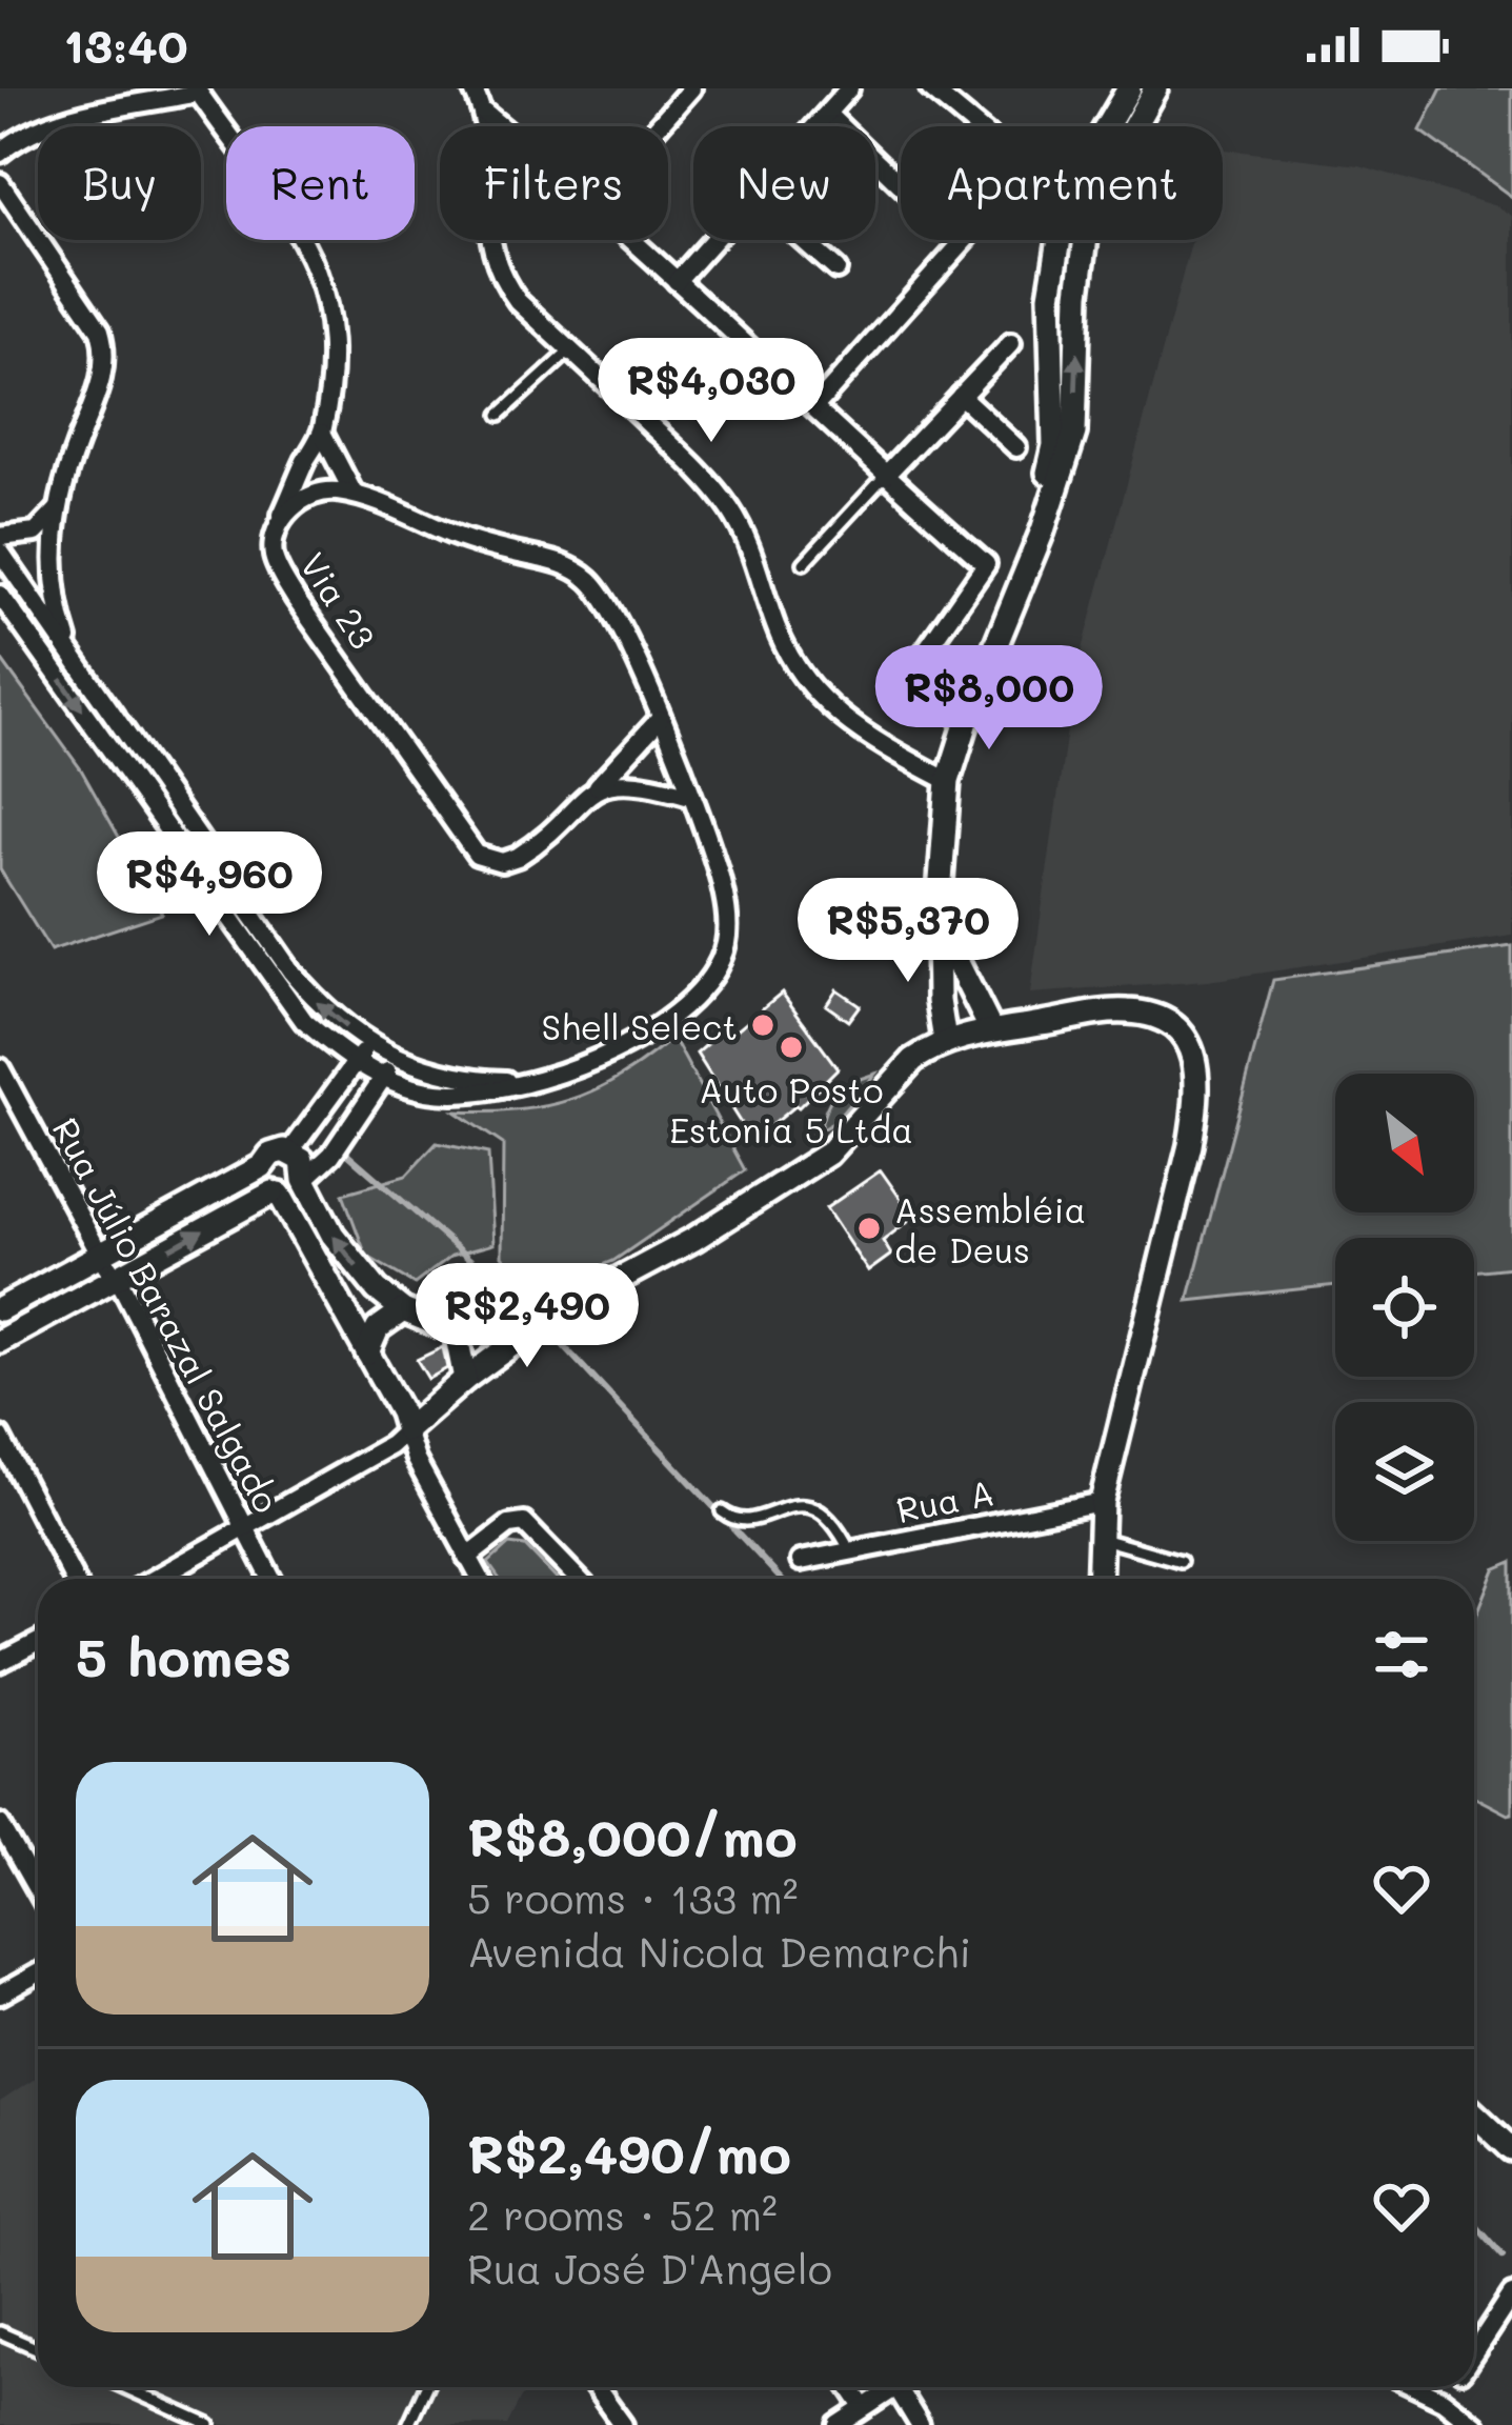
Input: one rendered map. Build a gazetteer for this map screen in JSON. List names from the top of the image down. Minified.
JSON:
{"streets":{"street":["Via 23","Rua Júlio Barazal Salgado","Rua A"]},"places":["Shell Select","Auto Posto Estonia 5 Ltda","Assembléia de Deus"],"north":"bottom right","page":{"status":"13:40","chip":["Buy","Rent","Filters","New","Apartment"],"price":["R$4,030","R$8,000","R$4,960","R$5,370","R$2,490"],"heading":"5 homes","list":[{"name":"R$8,000/mo","note":"5 rooms · 133 m² · Avenida Nicola Demarchi"},{"name":"R$2,490/mo","note":"2 rooms · 52 m² · Rua José D'Angelo"}]}}
